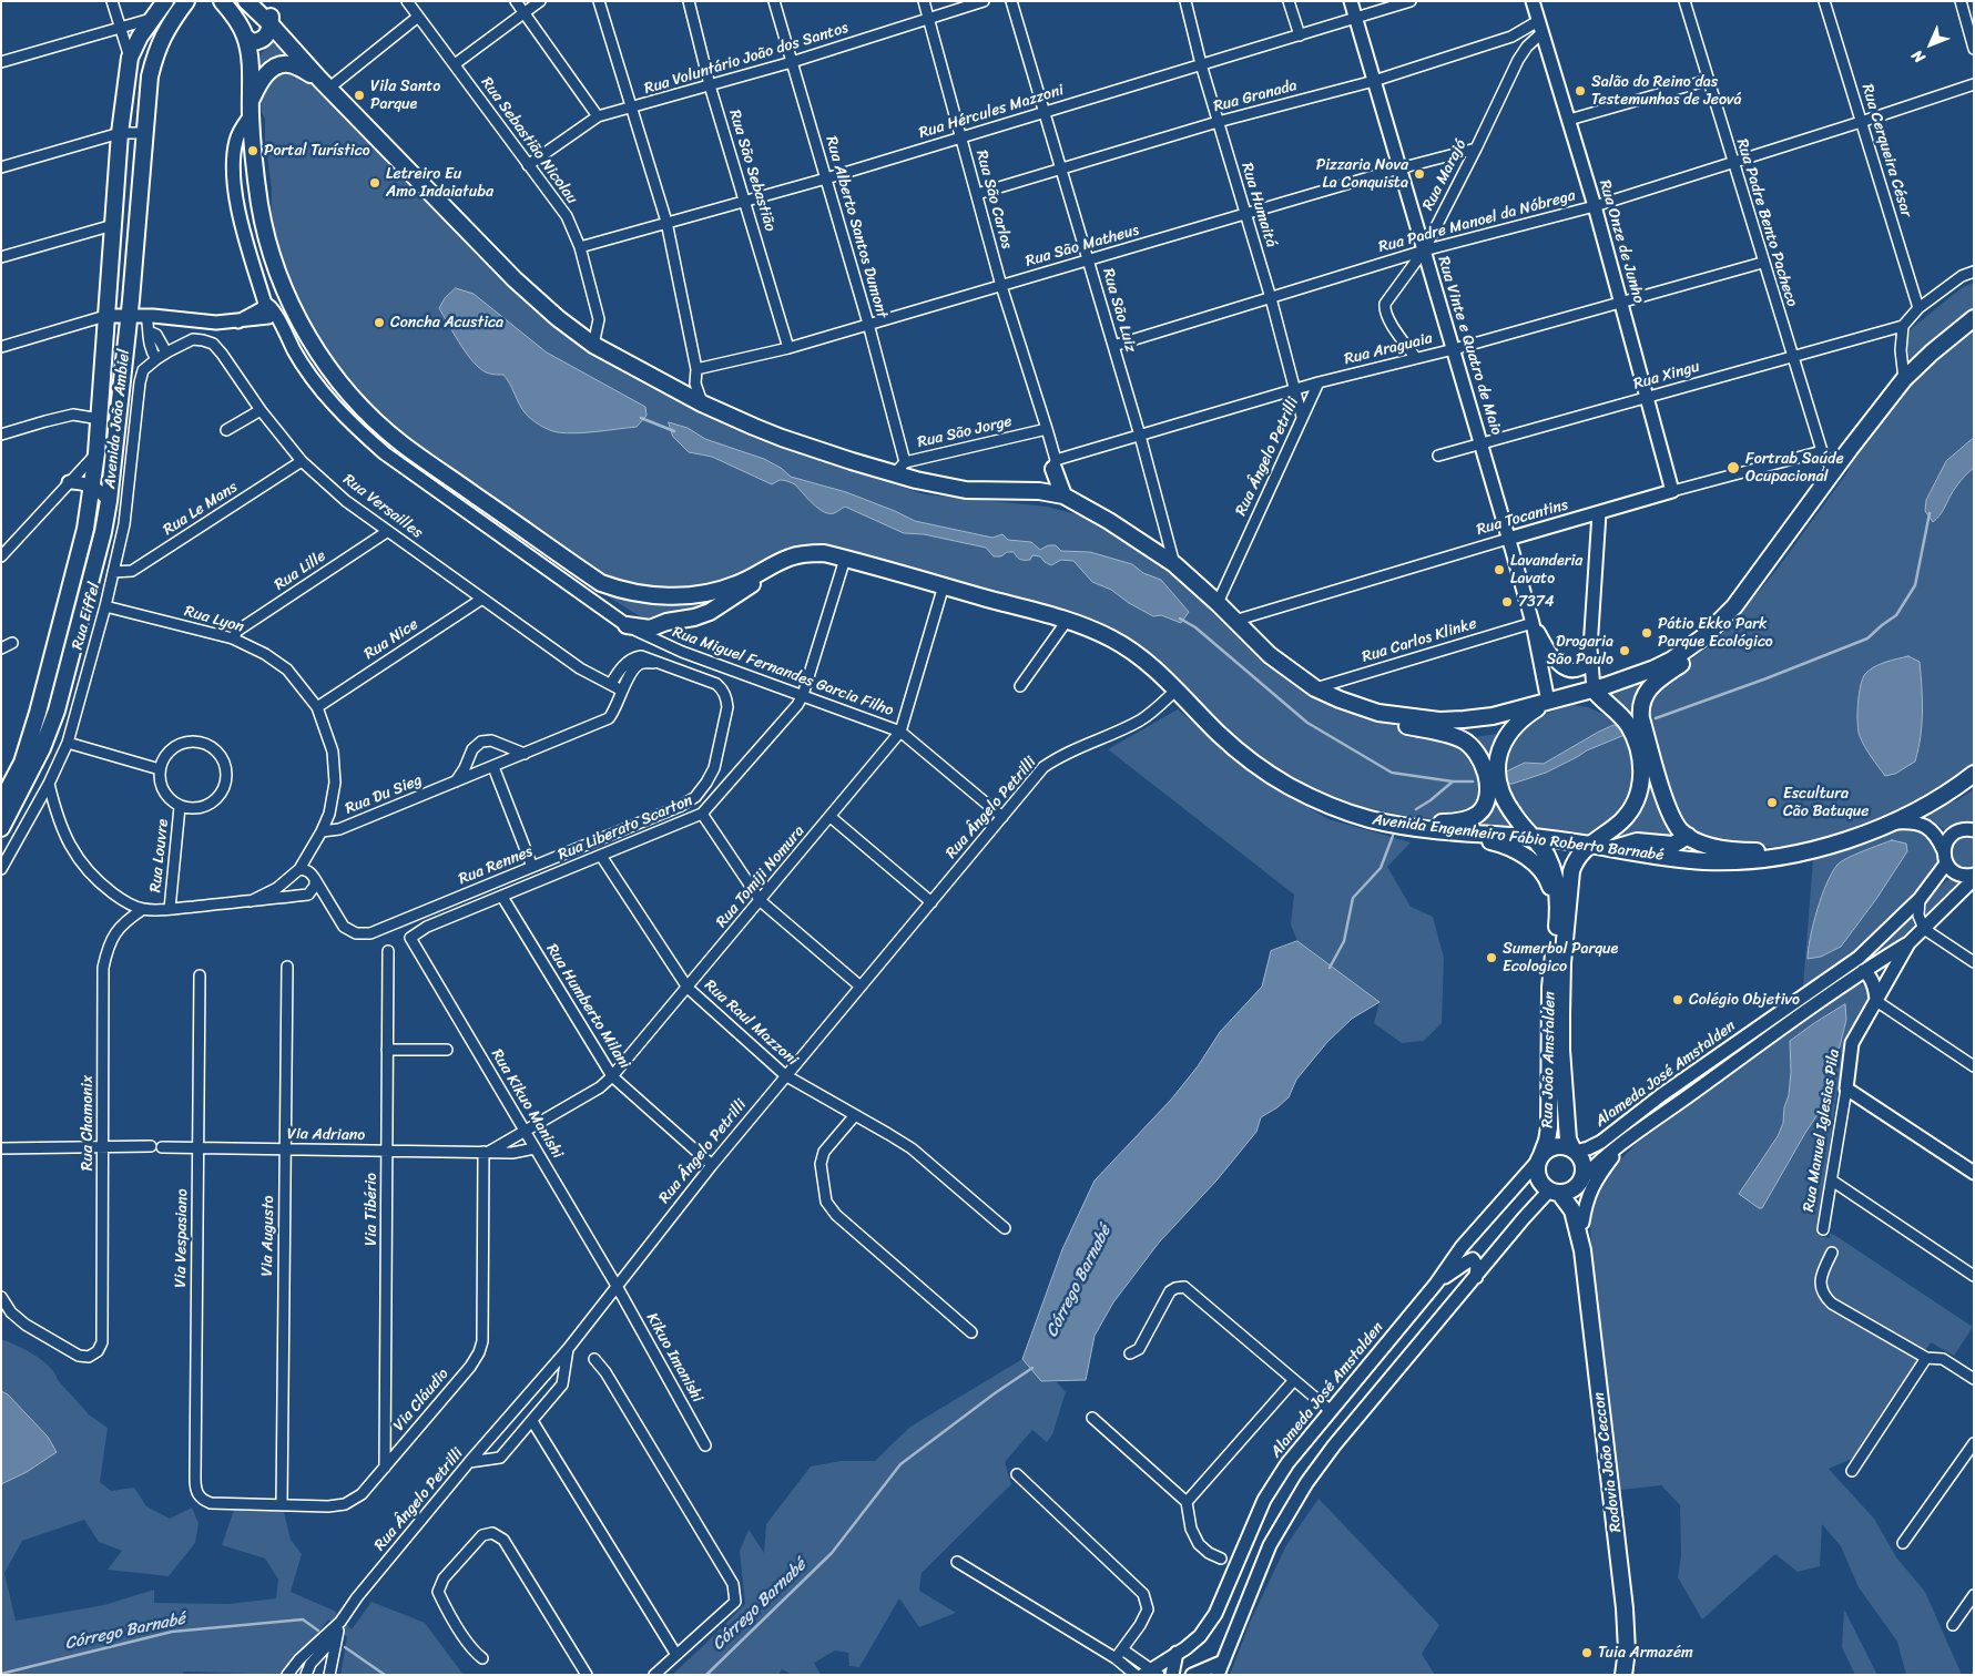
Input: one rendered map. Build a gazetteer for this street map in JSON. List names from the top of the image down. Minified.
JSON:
{"streets":{"main road":["Avenida João Ambiel","Avenida Engenheiro Fábio Roberto Barnabé","Rua João Amstalden","Rodovia João Ceccon"],"street":["Rua Voluntário João dos Santos","Rua Granada","Rua Hércules Mazzoni","Rua Sebastião Nicolau","Rua Cerqueira César","Rua São Sebastião","Rua Marajó","Rua São Carlos","Rua Humaitá","Rua Padre Manoel da Nóbrega","Rua Padre Bento Pacheco","Rua Alberto Santos Dumont","Rua Onze de Junho","Rua São Matheus","Rua São Luiz","Rua Vinte e Quatro de Maio","Rua Araguaia","Rua Xingu","Rua São Jorge","Rua Ângelo Petrilli","Rua Versailles","Rua Le Mans","Rua Tocantins","Rua Lille","Rua Eiffel","Rua Lyon","Rua Nice","Rua Carlos Klinke","Rua Miguel Fernandes Garcia Filho","Rua Du Sieg","Rua Liberato Scarton","Rua Louvre","Rua Rennes","Rua Tomiji Nomura","Rua Humberto Milani","Rua Raul Mazzoni","Alameda José Amstalden","Rua Kikuo Manishi","Rua Chamonix","Rua Manuel Iglesias Pila","Via Adriano","Via Tibério","Via Augusto","Via Vespasiano","Kikuo Imanishi","Via Cláudio"]},"crossings":[["Rua Voluntário João dos Santos","Rua Sebastião Nicolau"],["Rua Voluntário João dos Santos","Rua São Sebastião"],["Rua Voluntário João dos Santos","Rua São Carlos"],["Rua Voluntário João dos Santos","Rua Alberto Santos Dumont"],["Rua Granada","Rua Marajó"],["Rua Granada","Rua São Carlos"],["Rua Granada","Rua Humaitá"],["Rua Granada","Rua Onze de Junho"],["Rua Granada","Rua São Luiz"],["Rua Granada","Rua Vinte e Quatro de Maio"],["Rua Hércules Mazzoni","Rua Sebastião Nicolau"],["Rua Hércules Mazzoni","Rua São Sebastião"],["Rua Hércules Mazzoni","Rua São Carlos"],["Rua Hércules Mazzoni","Rua Humaitá"],["Rua Hércules Mazzoni","Rua Alberto Santos Dumont"],["Rua Hércules Mazzoni","Rua São Luiz"],["Rua Hércules Mazzoni","Rua Vinte e Quatro de Maio"],["Rua Cerqueira César","Rua Padre Manoel da Nóbrega"],["Rua São Sebastião","Rua São Matheus"],["Rua Marajó","Rua Padre Manoel da Nóbrega"],["Rua Marajó","Rua Onze de Junho"],["Rua Marajó","Rua São Matheus"],["Rua Marajó","Rua Vinte e Quatro de Maio"],["Rua Marajó","Rua Araguaia"],["Rua São Carlos","Rua São Matheus"],["Rua São Carlos","Rua Araguaia"],["Rua São Carlos","Rua São Jorge"],["Rua Humaitá","Rua Padre Manoel da Nóbrega"],["Rua Humaitá","Rua São Matheus"],["Rua Humaitá","Rua Araguaia"],["Rua Humaitá","Rua Ângelo Petrilli"],["Rua Padre Manoel da Nóbrega","Rua Padre Bento Pacheco"],["Rua Padre Manoel da Nóbrega","Rua Onze de Junho"],["Rua Padre Manoel da Nóbrega","Rua São Luiz"],["Rua Padre Manoel da Nóbrega","Rua Vinte e Quatro de Maio"],["Rua Padre Bento Pacheco","Rua Araguaia"],["Rua Padre Bento Pacheco","Rua Xingu"],["Rua Padre Bento Pacheco","Rua Tocantins"],["Rua Alberto Santos Dumont","Rua São Matheus"],["Rua Alberto Santos Dumont","Rua São Jorge"],["Rua Onze de Junho","Rua Araguaia"],["Rua Onze de Junho","Rua Xingu"],["Rua Onze de Junho","Rua Tocantins"],["Rua São Matheus","Rua São Luiz"],["Rua São Matheus","Rua Vinte e Quatro de Maio"],["Rua São Luiz","Rua Araguaia"],["Rua Vinte e Quatro de Maio","Rua Araguaia"],["Rua Vinte e Quatro de Maio","Rua Xingu"],["Rua Vinte e Quatro de Maio","Rua Tocantins"],["Rua Vinte e Quatro de Maio","Rua Carlos Klinke"],["Rua Vinte e Quatro de Maio","Avenida Engenheiro Fábio Roberto Barnabé"],["Rua Vinte e Quatro de Maio","Rua João Amstalden"],["Rua Araguaia","Rua Ângelo Petrilli"],["Rua Ângelo Petrilli","Rua Miguel Fernandes Garcia Filho"],["Rua Ângelo Petrilli","Avenida Engenheiro Fábio Roberto Barnabé"],["Rua Ângelo Petrilli","Rua Humberto Milani"],["Rua Ângelo Petrilli","Rua Raul Mazzoni"],["Rua Ângelo Petrilli","Rua Kikuo Manishi"],["Rua Ângelo Petrilli","Kikuo Imanishi"],["Rua Versailles","Rua Le Mans"],["Rua Versailles","Rua Lille"],["Rua Versailles","Rua Eiffel"],["Rua Versailles","Rua Nice"],["Rua Versailles","Rua Du Sieg"],["Rua Versailles","Rua Rennes"],["Rua Le Mans","Rua Eiffel"],["Rua Lille","Rua Lyon"],["Rua Eiffel","Rua Lyon"],["Rua Lyon","Rua Nice"],["Rua Lyon","Rua Du Sieg"],["Rua Lyon","Rua Louvre"],["Rua Lyon","Rua Rennes"],["Rua Lyon","Rua Chamonix"],["Rua Miguel Fernandes Garcia Filho","Rua Liberato Scarton"],["Rua Miguel Fernandes Garcia Filho","Rua Tomiji Nomura"],["Rua Liberato Scarton","Avenida Engenheiro Fábio Roberto Barnabé"],["Rua Liberato Scarton","Rua Humberto Milani"],["Rua Liberato Scarton","Rua Raul Mazzoni"],["Rua Liberato Scarton","Rua Kikuo Manishi"],["Avenida Engenheiro Fábio Roberto Barnabé","Rua Tomiji Nomura"],["Avenida Engenheiro Fábio Roberto Barnabé","Rua João Amstalden"],["Rua Tomiji Nomura","Rua Humberto Milani"],["Rua Tomiji Nomura","Rua Raul Mazzoni"],["Rua Tomiji Nomura","Rua Kikuo Manishi"],["Rua João Amstalden","Alameda José Amstalden"],["Alameda José Amstalden","Rua Manuel Iglesias Pila"],["Rua Kikuo Manishi","Via Adriano"],["Rua Kikuo Manishi","Kikuo Imanishi"],["Rua Chamonix","Via Adriano"],["Via Adriano","Via Tibério"],["Via Adriano","Via Augusto"],["Via Adriano","Via Vespasiano"],["Via Adriano","Via Cláudio"],["Via Tibério","Via Cláudio"],["Via Augusto","Via Cláudio"],["Via Vespasiano","Via Cláudio"]],"water":["Córrego Barnabé"],"places":["Salão do Reino das Testemunhas de Jeová","Vila Santo Parque","Portal Turístico","Pizzaria Nova La Conquista","Letreiro Eu Amo Indaiatuba","Concha Acustica","Fortrab Saúde Ocupacional","Lavanderia Lavato","7374","Pátio Ekko Park Parque Ecológico","Drogaria São Paulo","Escultura Cão Batuque","Sumerbol Parque Ecologico","Colégio Objetivo","Tuia Armazém"],"north":"bottom left"}
